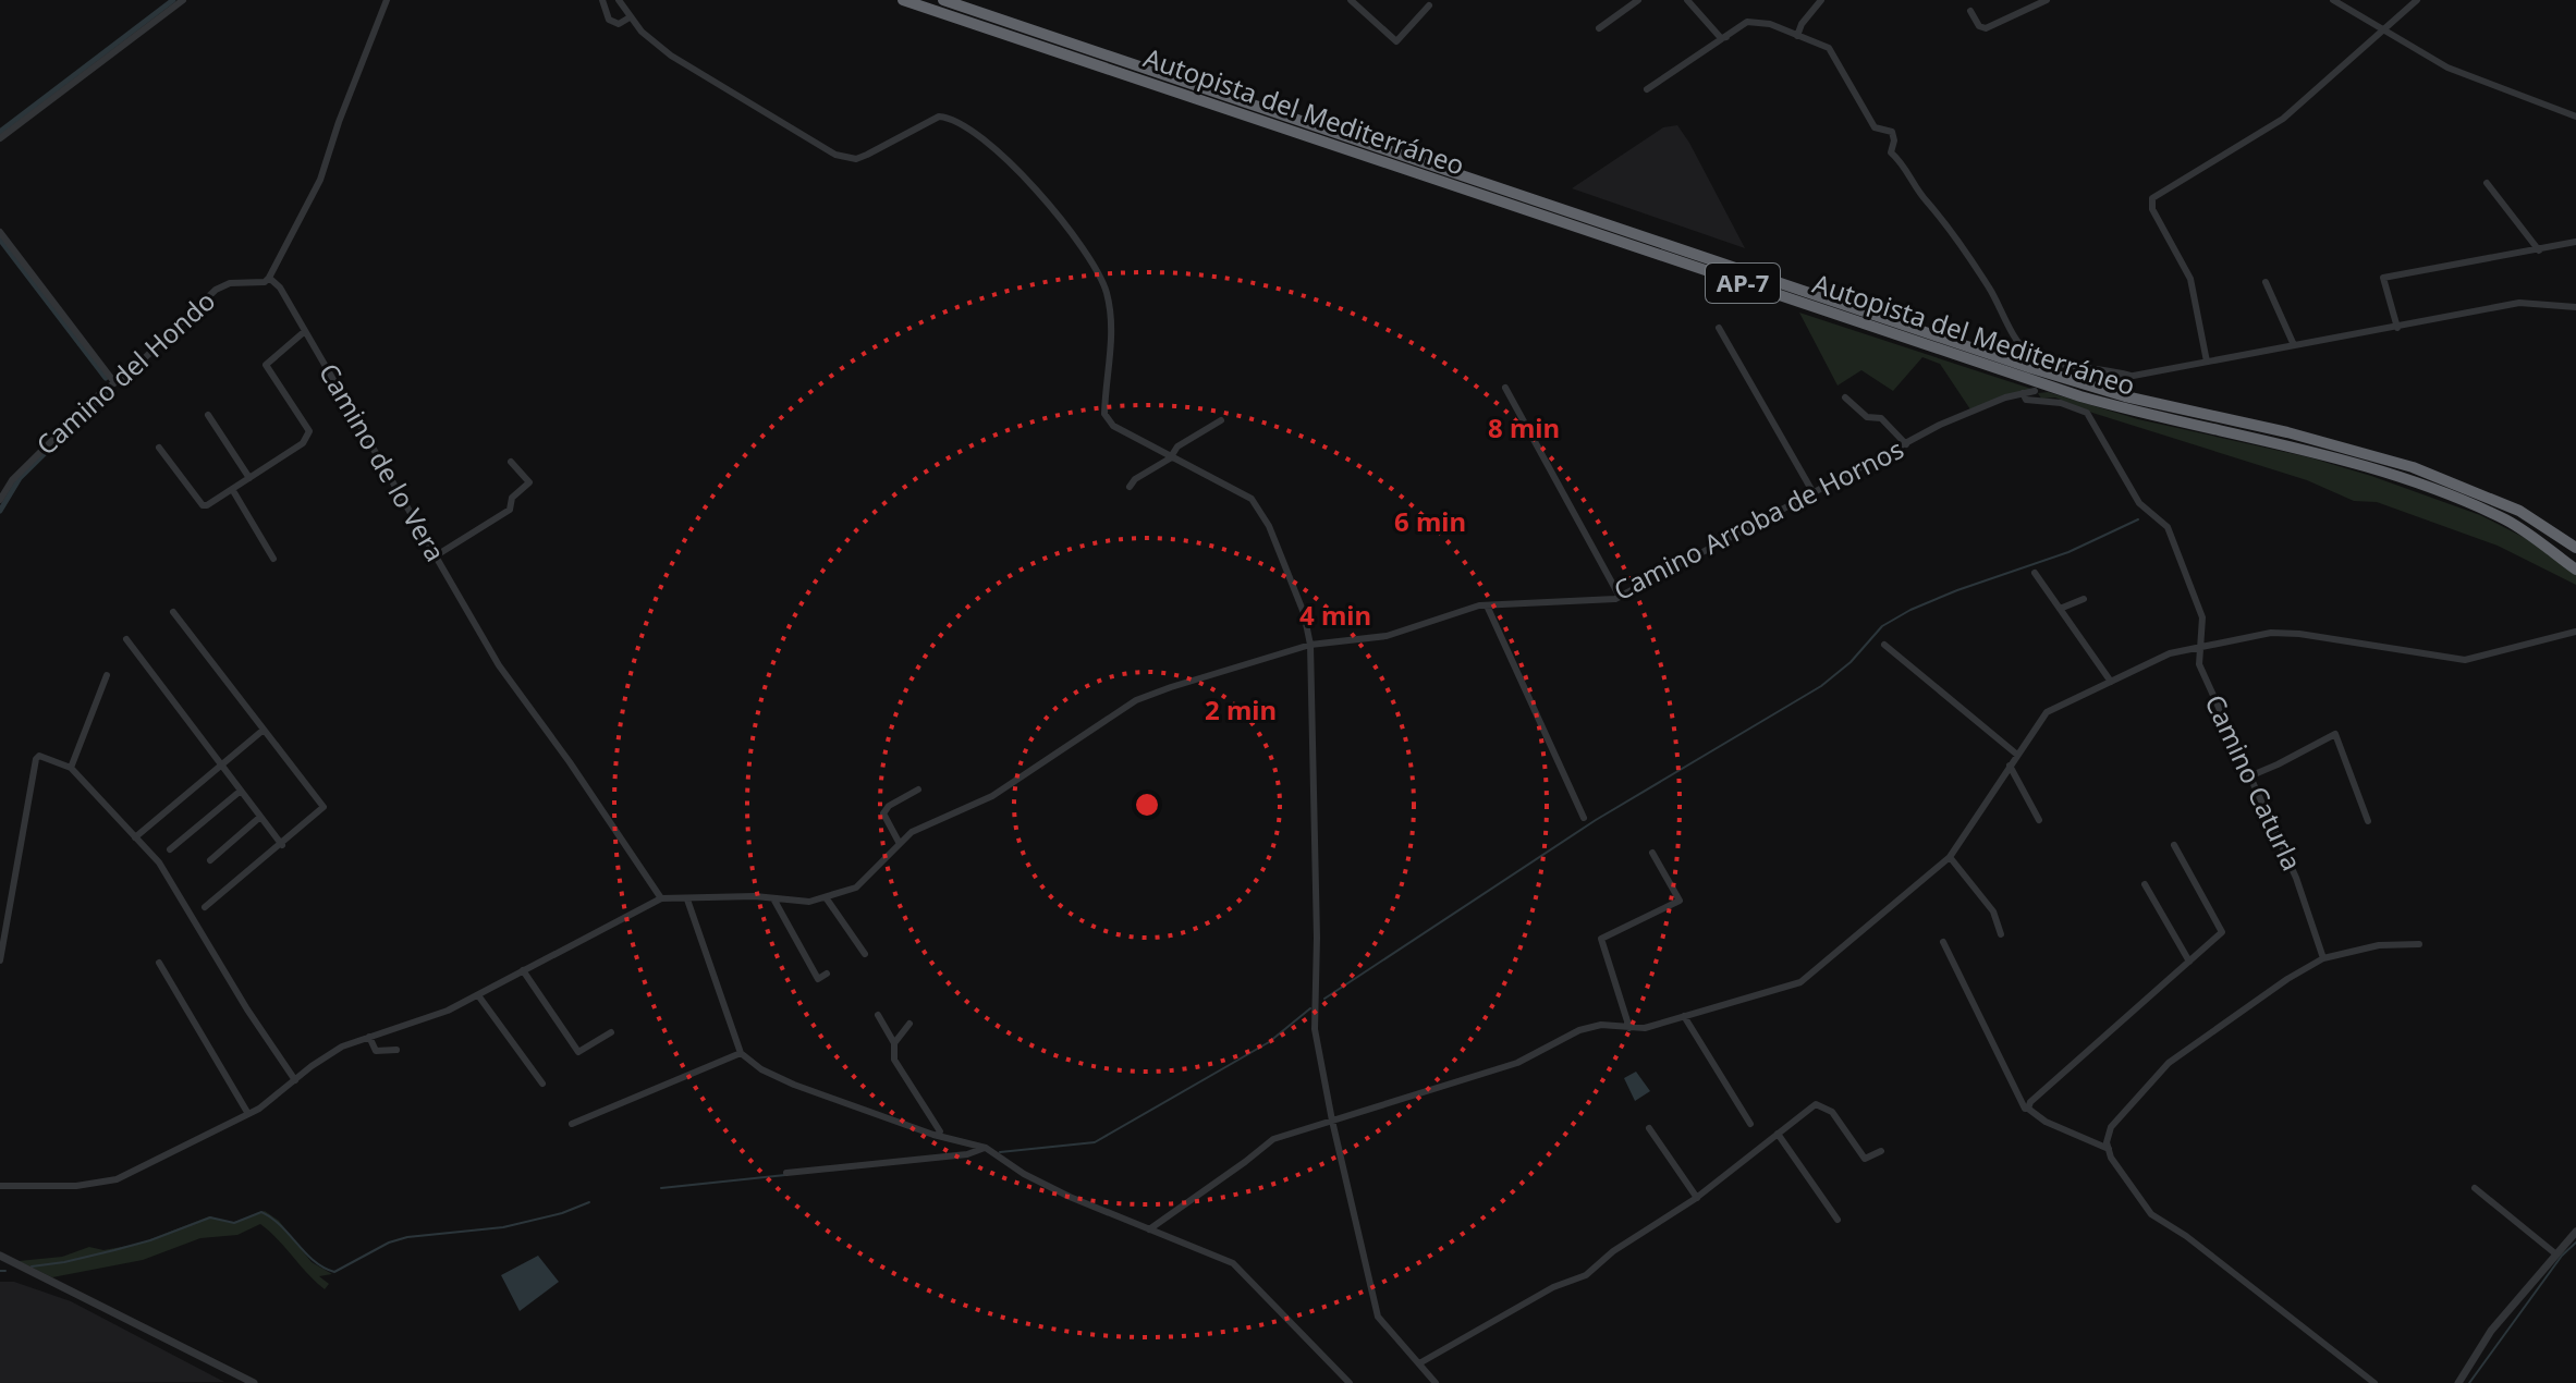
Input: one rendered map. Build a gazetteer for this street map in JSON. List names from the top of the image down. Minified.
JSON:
{"streets":{"highway":["Autopista del Mediterráneo","AP-7"],"street":["Camino del Hondo","Camino de lo Vera","Camino Arroba de Hornos","Camino Caturla"]},"crossings":[["Camino del Hondo","Camino de lo Vera"],["Camino de lo Vera","Camino Arroba de Hornos"],["Camino Arroba de Hornos","Camino Caturla"]],"rings":["8 min","6 min","4 min","2 min"]}
